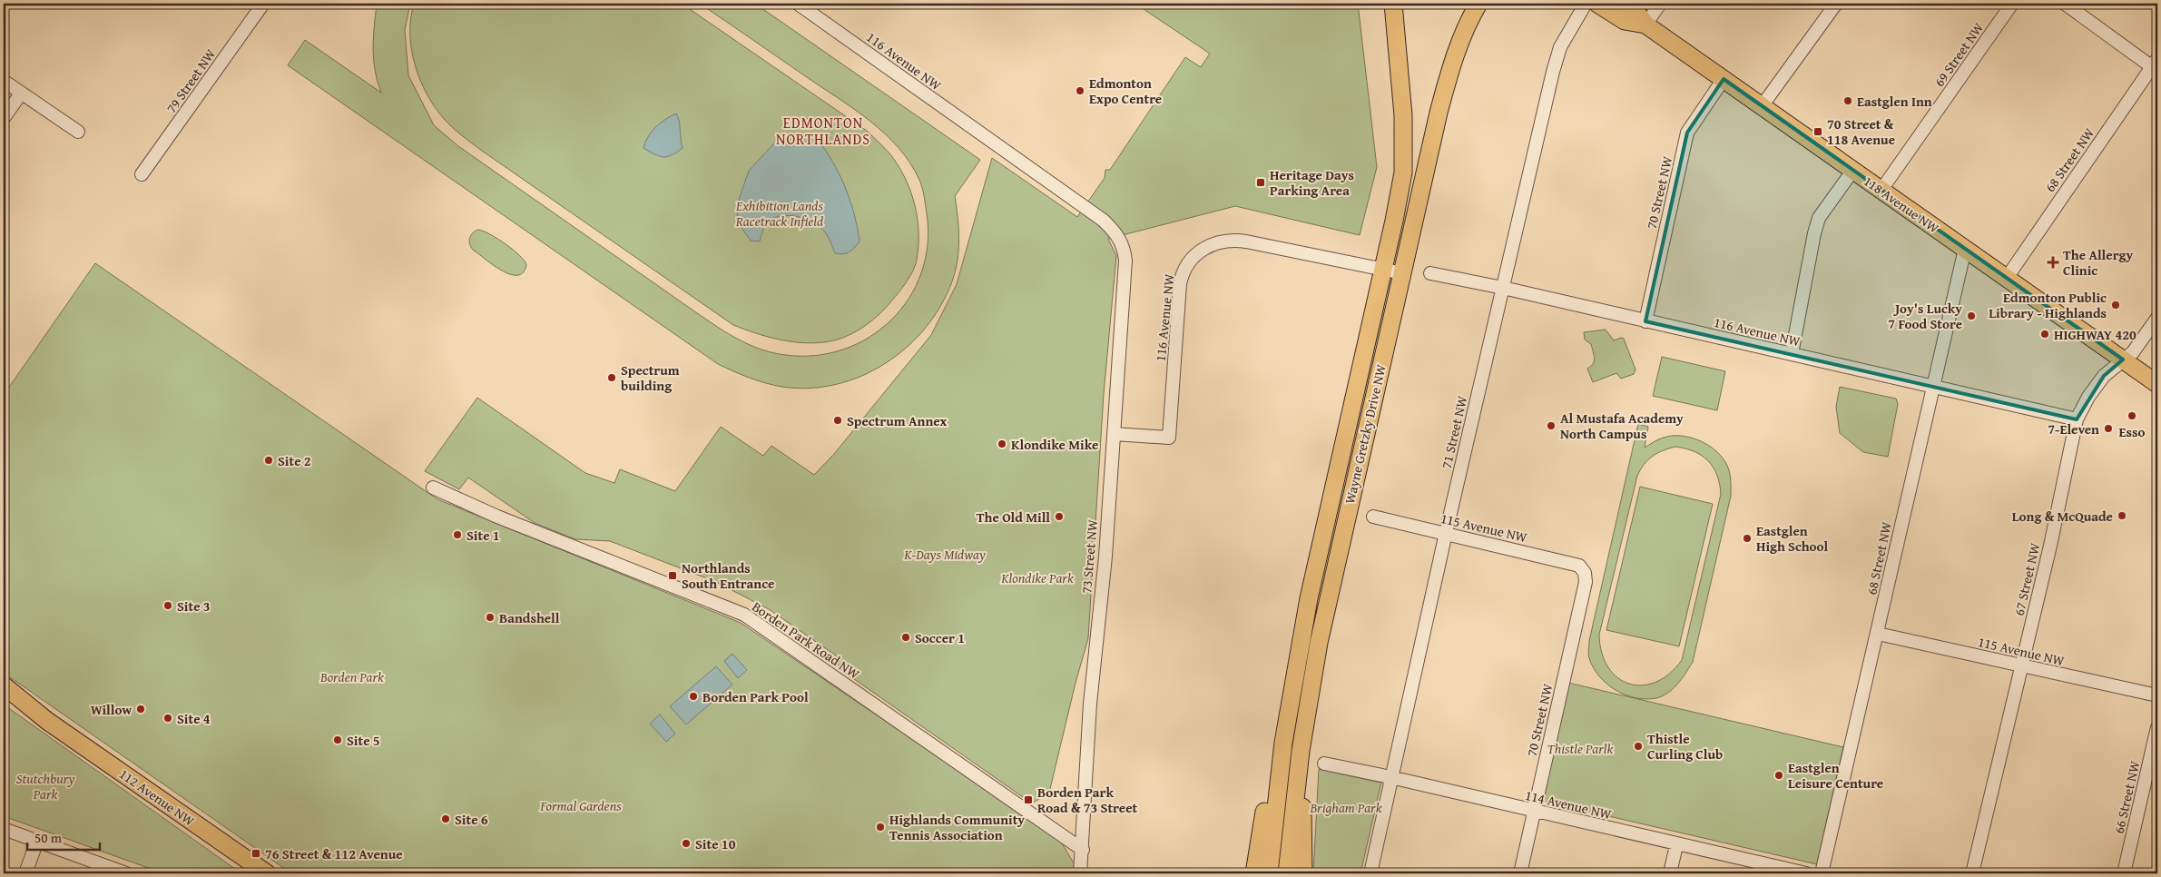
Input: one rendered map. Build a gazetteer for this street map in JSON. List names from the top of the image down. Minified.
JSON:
{"streets":{"main road":["118 Avenue NW","Wayne Gretzky Drive NW","112 Avenue NW"],"street":["69 Street NW","116 Avenue NW","79 Street NW","68 Street NW","70 Street NW","71 Street NW","115 Avenue NW","73 Street NW","67 Street NW","Borden Park Road NW","66 Street NW","114 Avenue NW"]},"crossings":[["69 Street NW","118 Avenue NW"],["116 Avenue NW","68 Street NW"],["116 Avenue NW","70 Street NW"],["116 Avenue NW","71 Street NW"],["116 Avenue NW","Wayne Gretzky Drive NW"],["116 Avenue NW","73 Street NW"],["116 Avenue NW","67 Street NW"],["68 Street NW","118 Avenue NW"],["68 Street NW","115 Avenue NW"],["70 Street NW","118 Avenue NW"],["70 Street NW","115 Avenue NW"],["70 Street NW","114 Avenue NW"],["118 Avenue NW","67 Street NW"],["71 Street NW","115 Avenue NW"],["71 Street NW","114 Avenue NW"],["115 Avenue NW","67 Street NW"],["73 Street NW","Borden Park Road NW"]],"districts":["EDMONTON NORTHLANDS"],"parks":["Exhibition Lands Racetrack Infield","K-Days Midway","Klondike Park","Borden Park","Thistle Parlk","Stutchbury Park","Formal Gardens","Brigham Park"],"places":{"other":["Edmonton Expo Centre","Eastglen Inn","Edmonton Public Library - Highlands","Joy's Lucky 7 Food Store","HIGHWAY 420","Spectrum building","Esso","Spectrum Annex","Al Mustafa Academy North Campus","7-Eleven","Klondike Mike","Site 2","Long & McQuade","The Old Mill","Site 1","Eastglen High School","Site 3","Bandshell","Soccer 1","Borden Park Pool","Willow","Site 4","Site 5","Thistle Curling Club","Eastglen Leisure Centure","Site 6","Highlands Community Tennis Association","Site 10"],"transit":["70 Street & 118 Avenue","Heritage Days Parking Area","Northlands South Entrance","Borden Park Road & 73 Street","76 Street & 112 Avenue"],"health":["The Allergy Clinic"]},"scale_bar":"50 m"}
